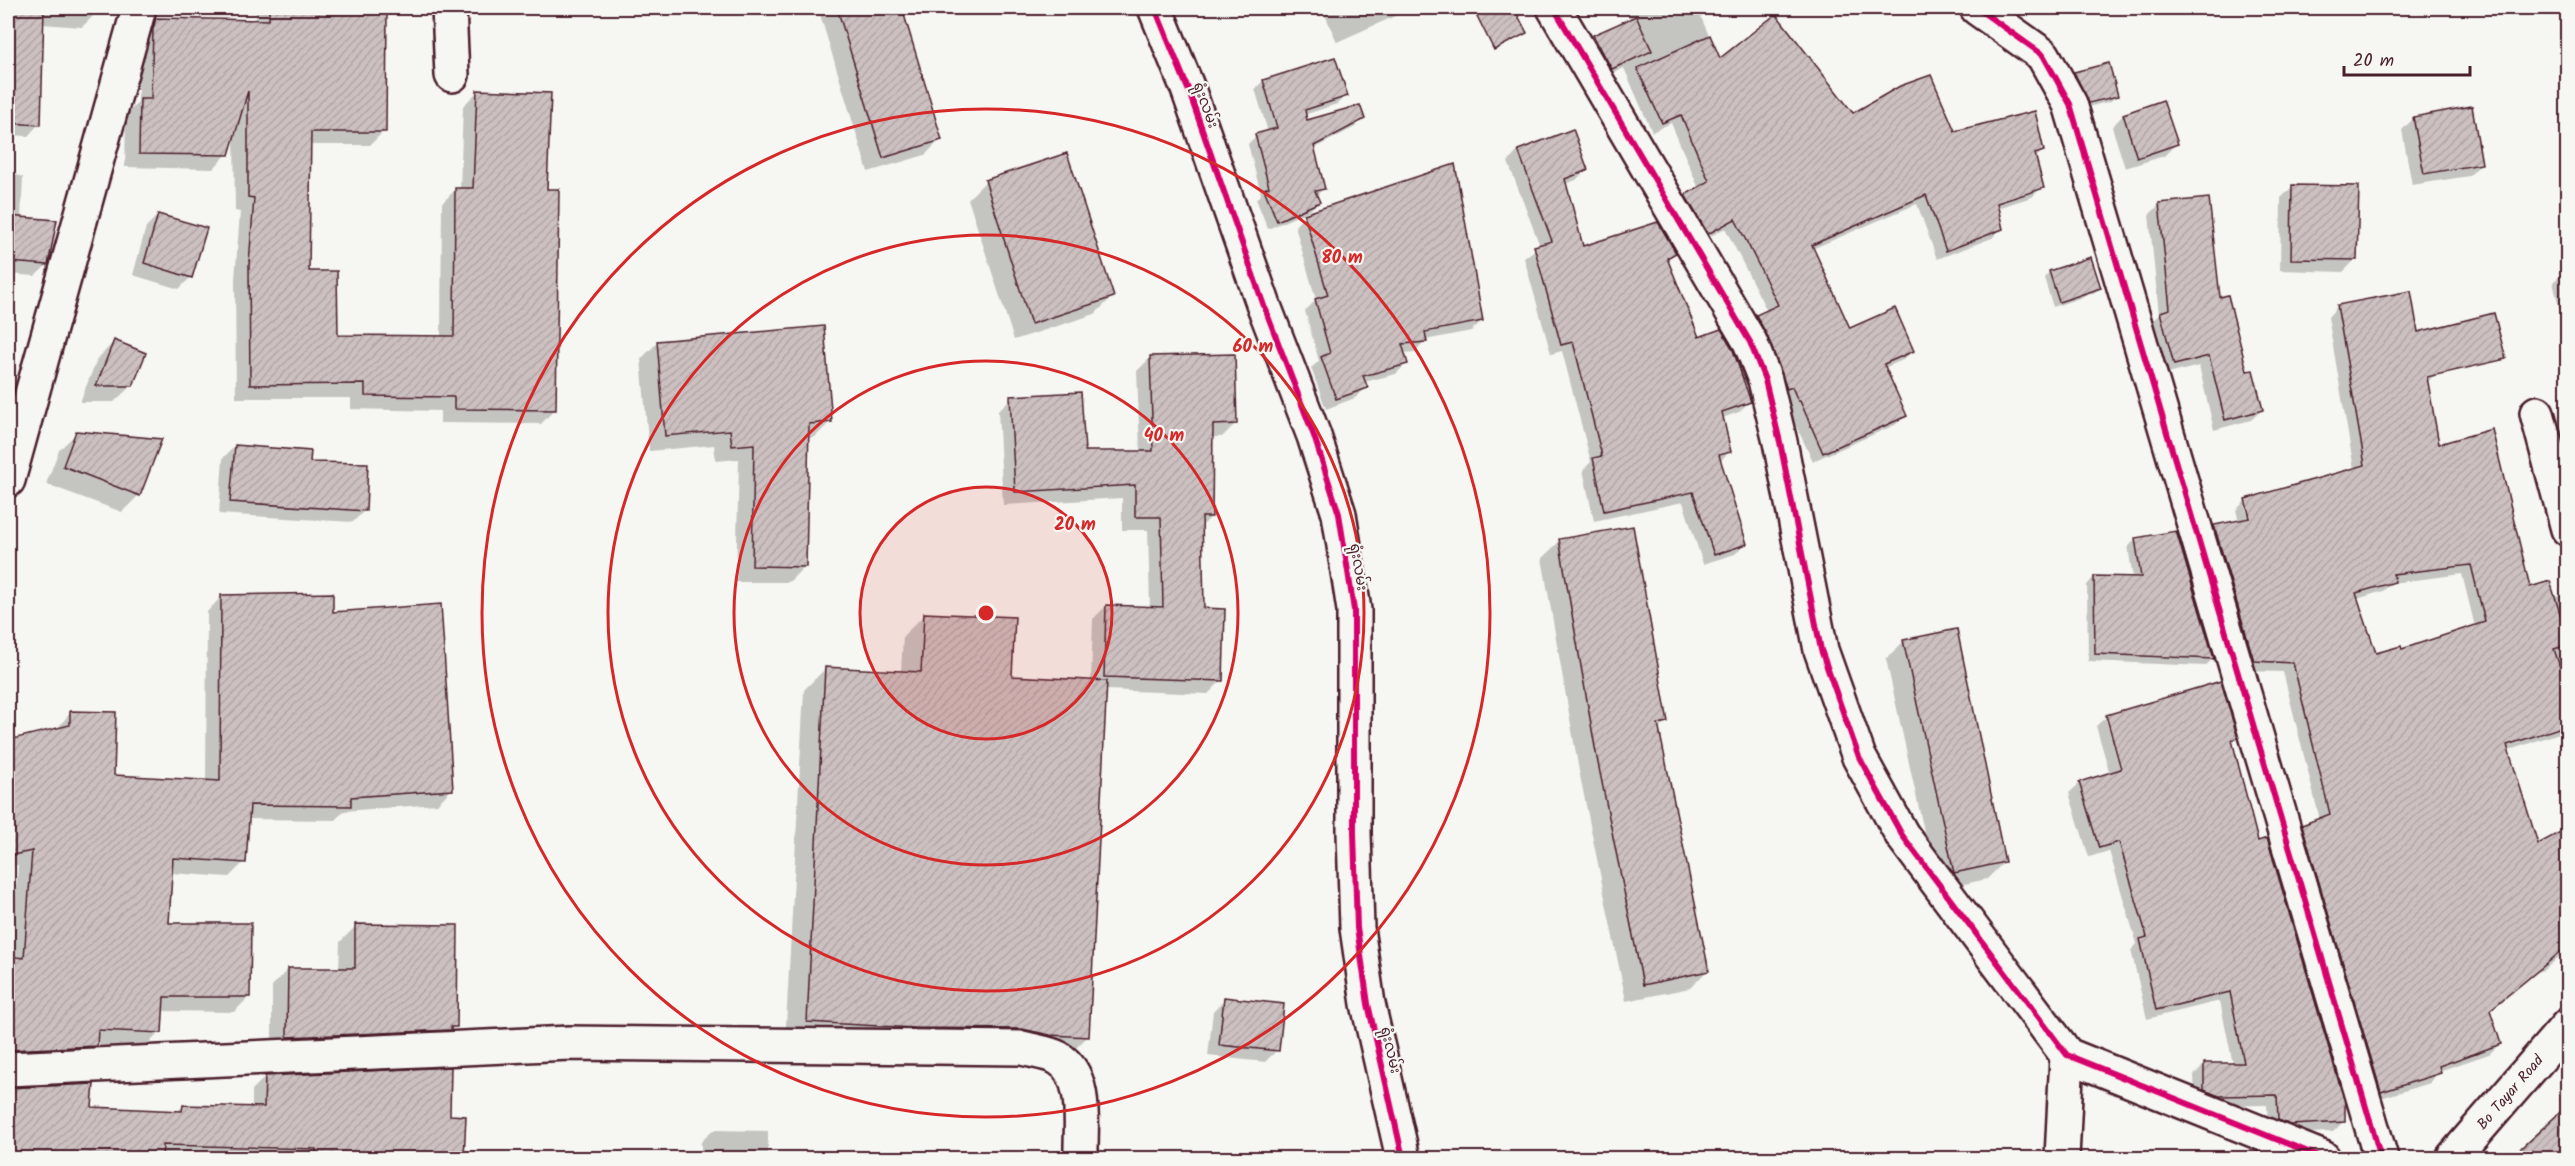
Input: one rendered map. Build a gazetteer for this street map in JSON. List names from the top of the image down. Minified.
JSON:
{"streets":{"street":["ရုံးလမ်း","Bo Tayar Road"]},"scale_bar":"20 m","rings":["80 m","60 m","40 m","20 m"]}
